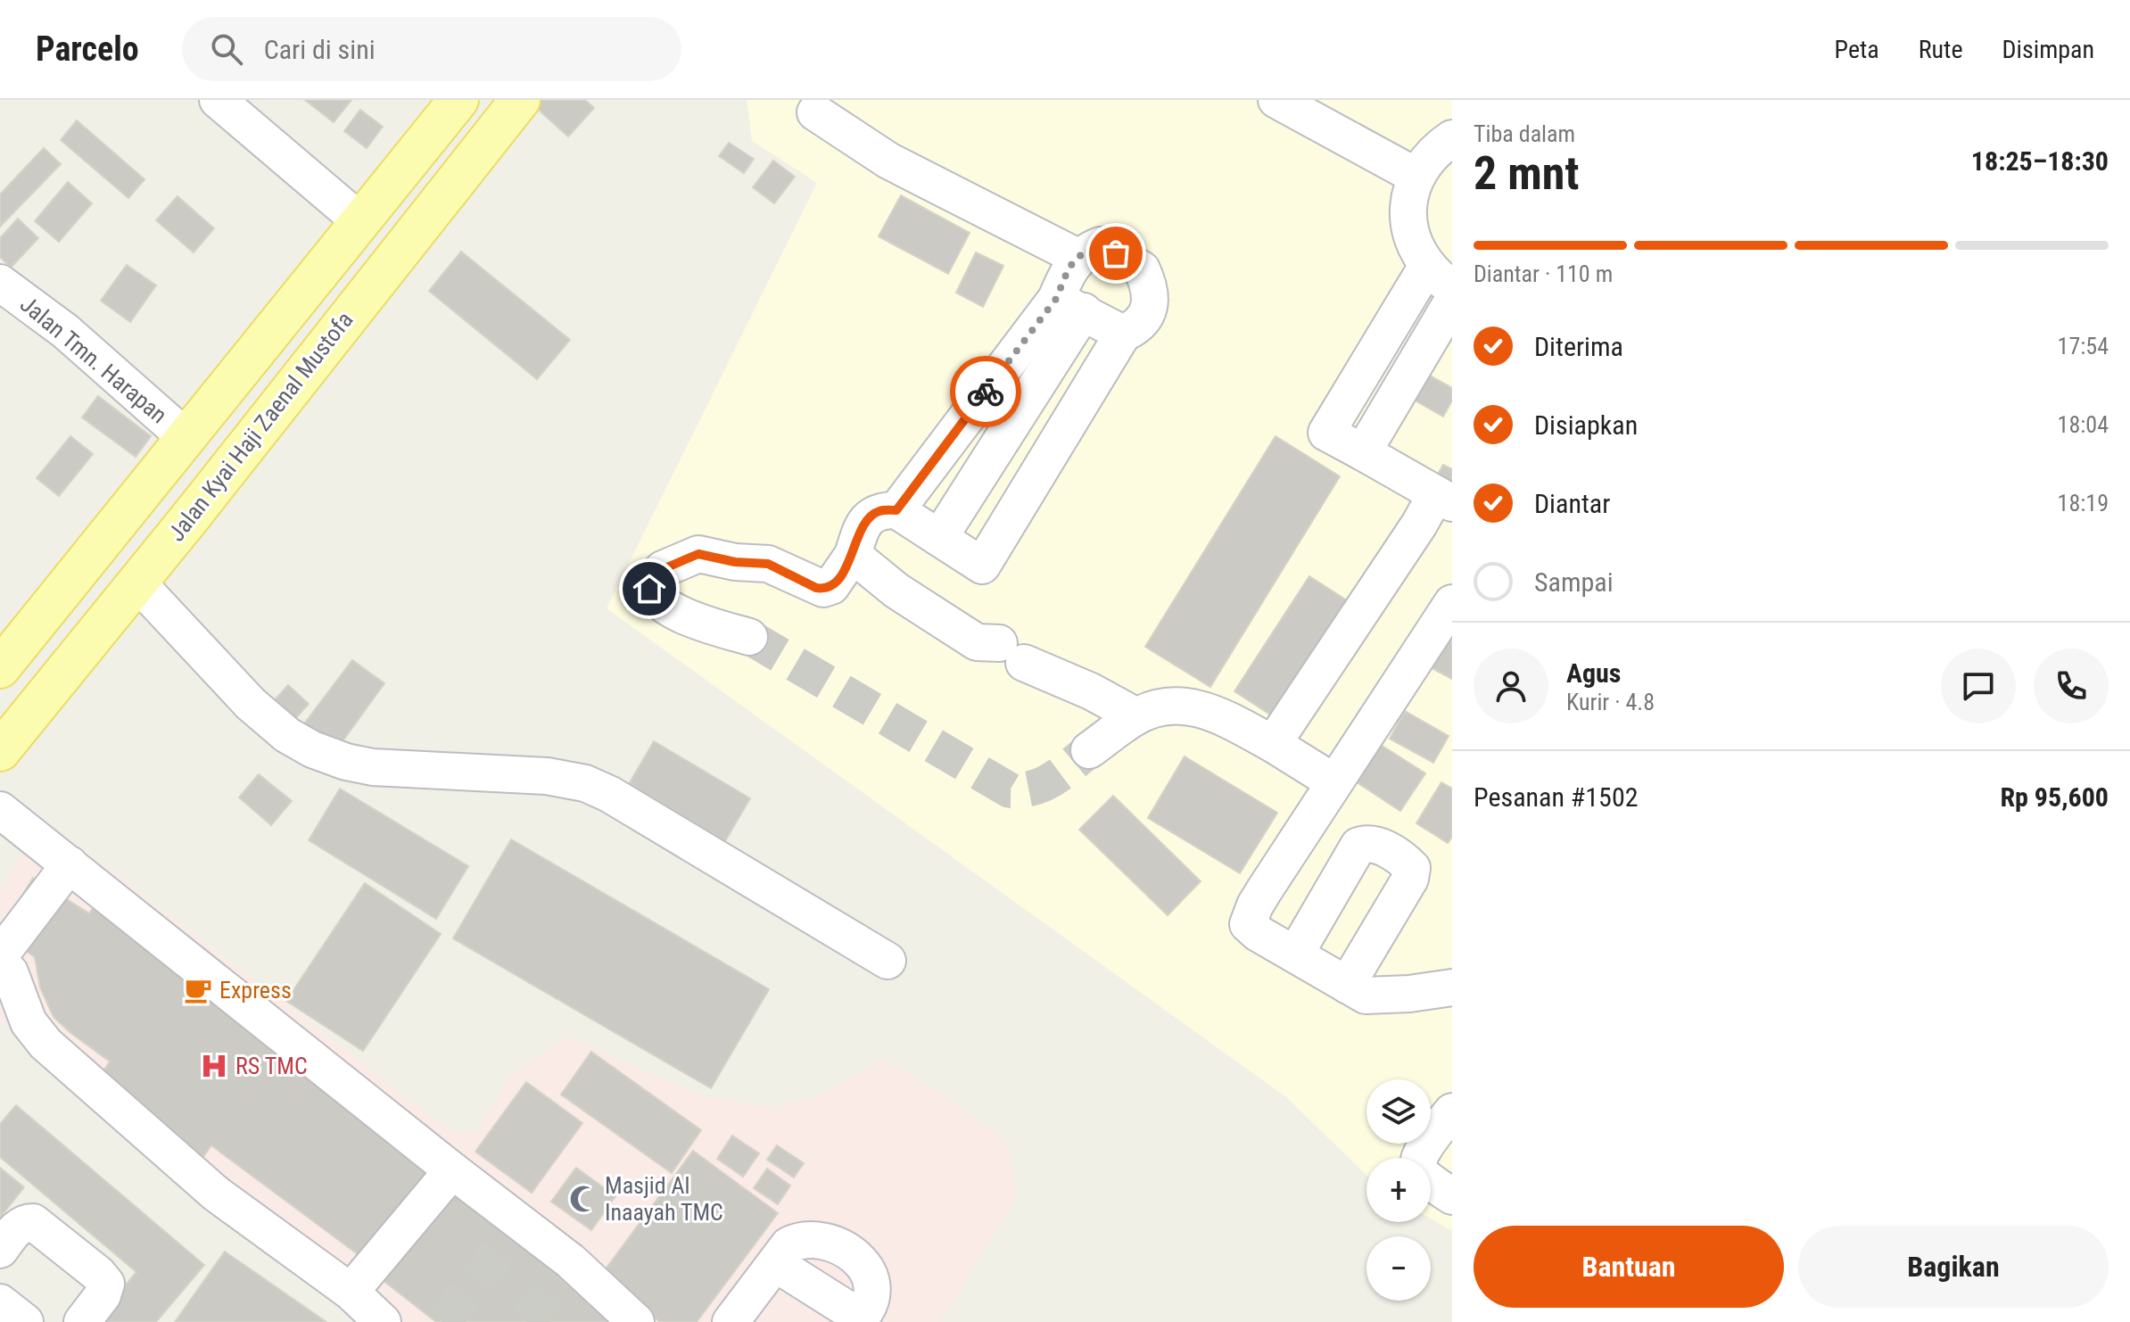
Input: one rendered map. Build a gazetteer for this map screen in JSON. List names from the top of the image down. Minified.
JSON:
{"streets":{"main road":["Jalan Kyai Haji Zaenal Mustofa"],"street":["Jalan Tmn. Harapan"]},"places":{"cafe":["Express"],"hospital":["RS TMC"],"mosque":["Masjid Al Inaayah TMC"]},"page":{"header":"Parcelo","search":"Cari di sini","nav":["Peta","Rute","Disimpan"],"heading":["2 mnt","Tiba dalam","18:25–18:30"],"panel":["Agus","Kurir · 4.8","Pesanan #1502","Rp 95,600"],"bar":"Diantar · 110 m","list":[["Diterima","17:54"],["Disiapkan","18:04"],["Diantar","18:19"],"Sampai"],"map_buttons":["+","−"],"buttons":["Bantuan","Bagikan"]}}
